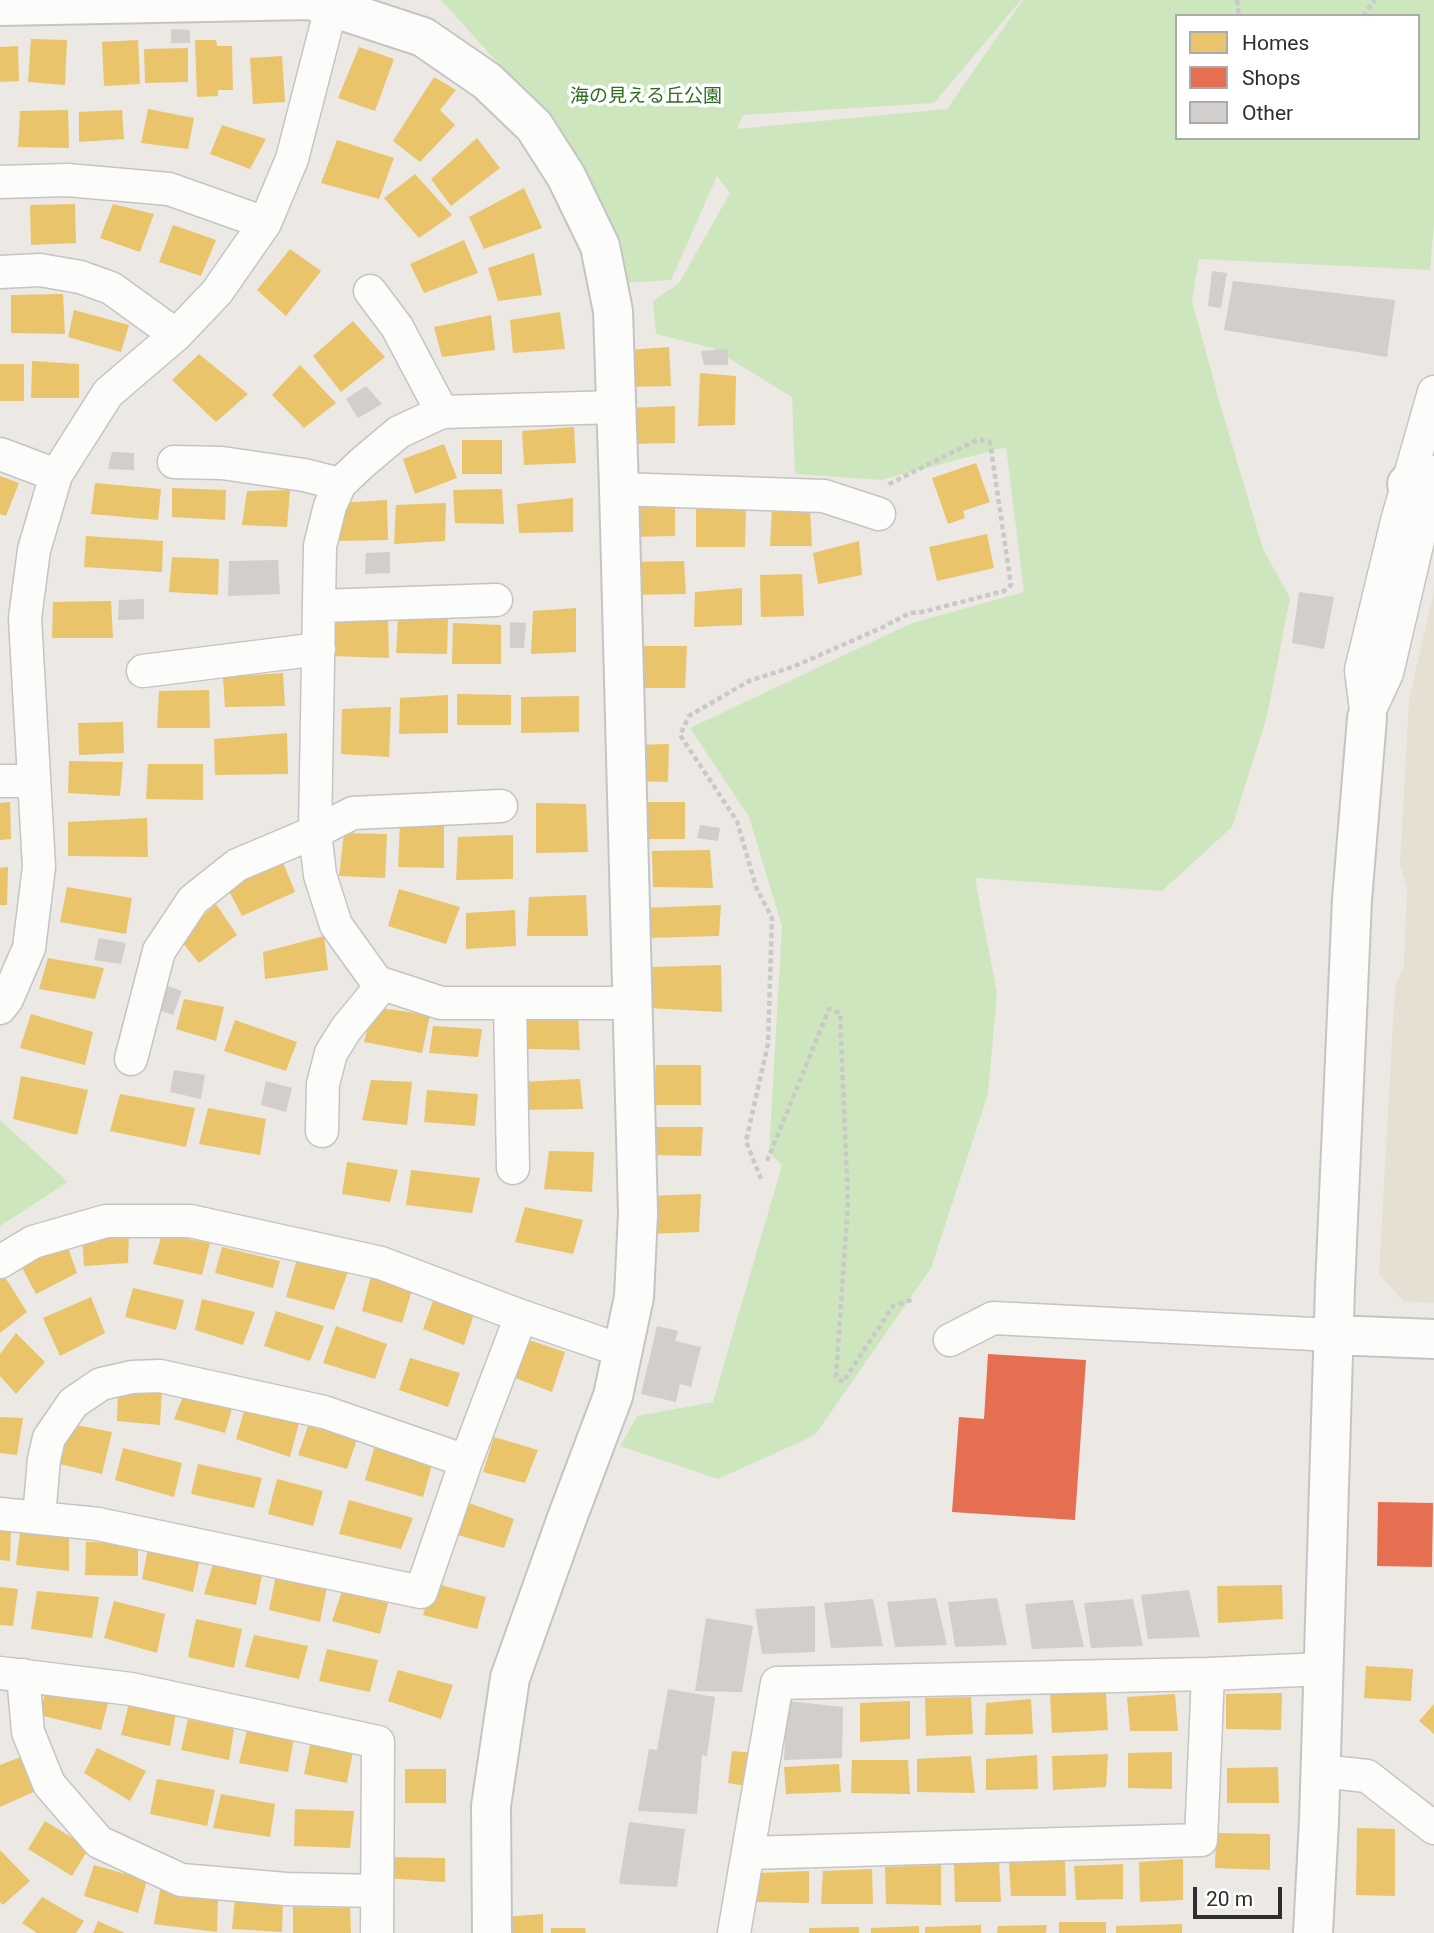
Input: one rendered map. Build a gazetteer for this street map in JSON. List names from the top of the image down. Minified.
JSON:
{"parks":["海の見える丘公園"],"legend":["Homes","Shops","Other"],"scale_bar":"20 m"}
